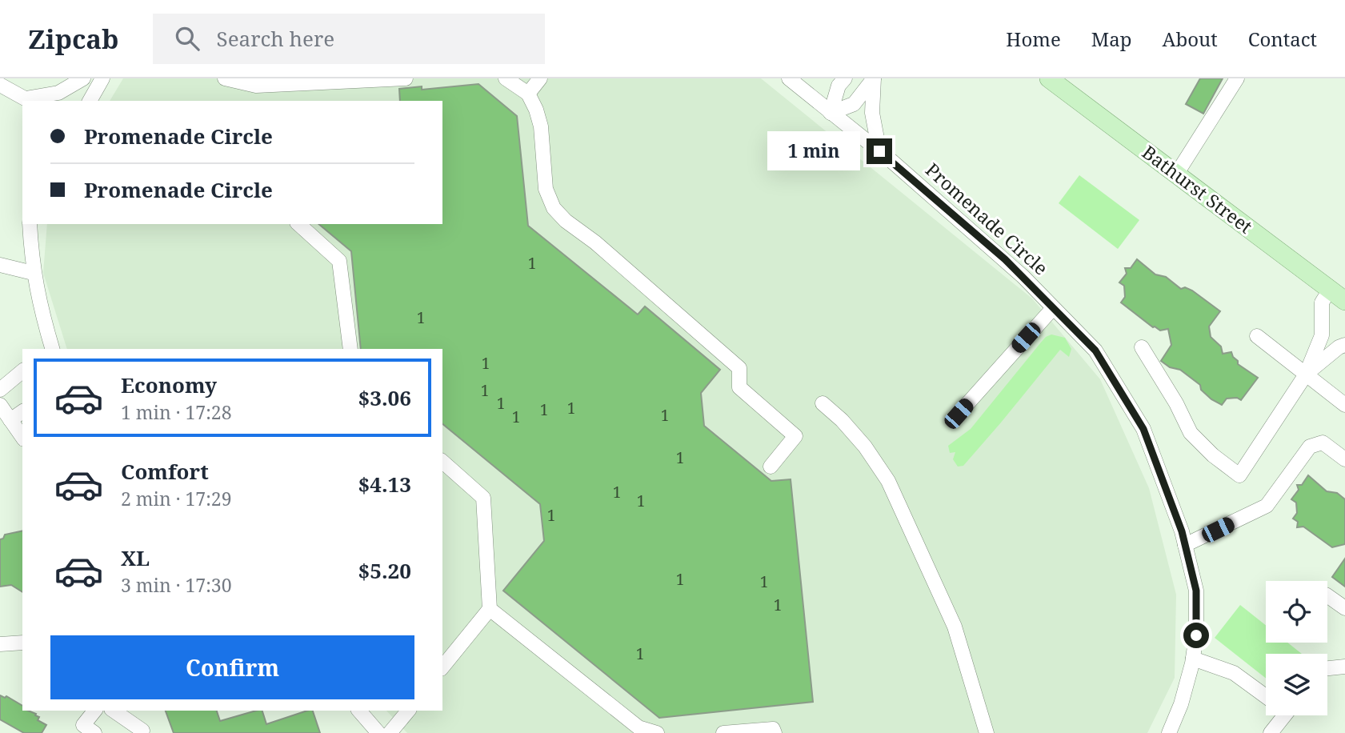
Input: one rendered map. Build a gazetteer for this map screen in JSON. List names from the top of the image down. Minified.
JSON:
{"streets":{"main road":["Bathurst Street"],"street":["Promenade Circle"]},"house_numbers":["1","1","1","1","1","1","1","1","1","1","1","1","1","1","1","1","1"],"page":{"header":"Zipcab","search":"Search here","nav":["Home","Map","About","Contact"],"banner":["Promenade Circle","Promenade Circle"],"bubble":"1 min","list":[{"name":"Economy","note":"1 min · 17:28","value":"$3.06"},{"name":"Comfort","note":"2 min · 17:29","value":"$4.13"},{"name":"XL","note":"3 min · 17:30","value":"$5.20"}],"buttons":"Confirm"}}
